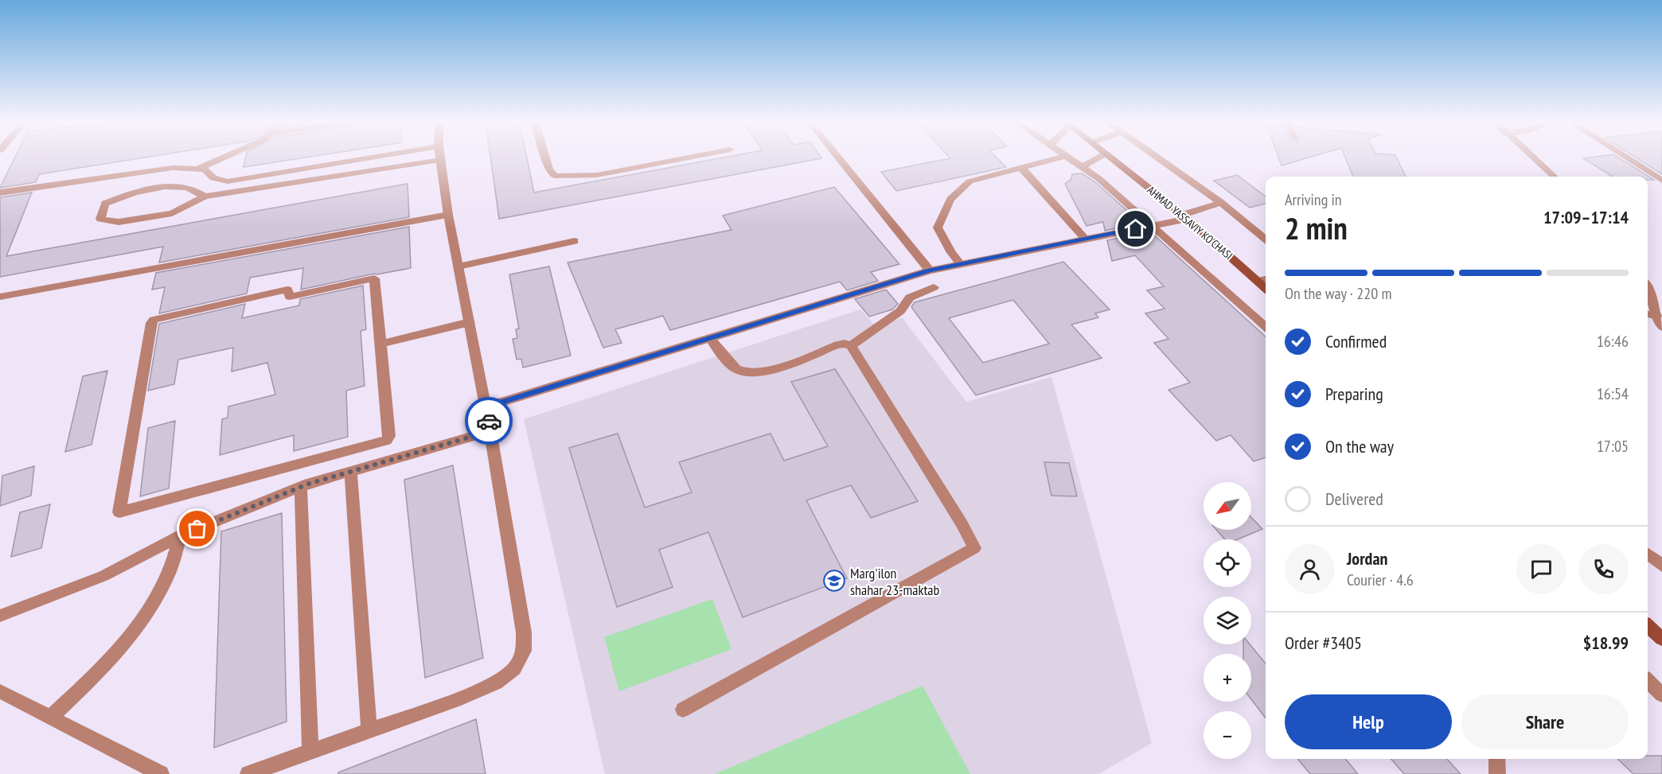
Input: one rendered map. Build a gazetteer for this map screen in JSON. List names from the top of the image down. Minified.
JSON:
{"streets":{"main road":["AHMAD YASSAVIY KO'CHASI"]},"places":{"school or university":["Marg'ilon shahar 23-maktab"]},"north":"bottom left","page":{"heading":["2 min","Arriving in","17:09–17:14"],"panel":["Jordan","Courier · 4.6","Order #3405","$18.99"],"bar":"On the way · 220 m","list":[["Confirmed","16:46"],["Preparing","16:54"],["On the way","17:05"],"Delivered"],"map_buttons":["+","−"],"buttons":["Help","Share"]}}
